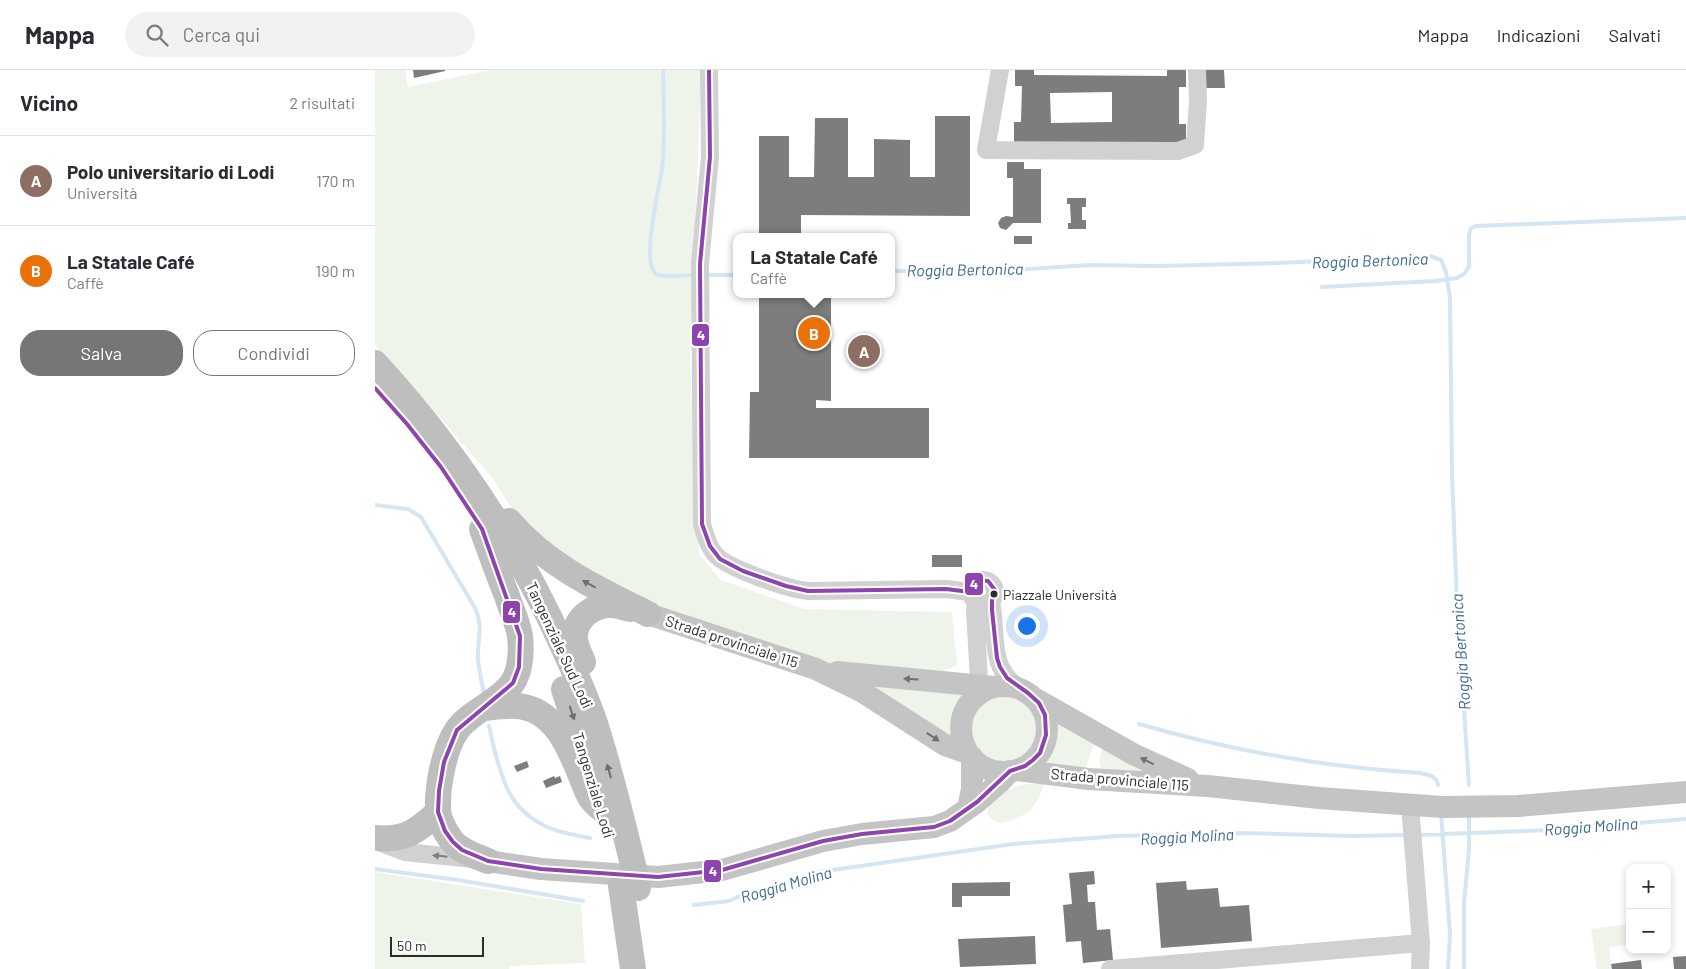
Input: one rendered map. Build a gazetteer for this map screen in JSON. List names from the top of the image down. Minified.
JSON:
{"streets":{"highway":["Tangenziale Sud Lodi","Tangenziale Lodi"],"main road":["Strada provinciale 115"]},"crossings":[["Tangenziale Sud Lodi","Tangenziale Lodi"]],"one_way":["Tangenziale Lodi"],"water":["Roggia Bertonica","Roggia Molina"],"places":["Piazzale Università"],"lines":["transit line 4"],"scale_bar":"50 m","page":{"header":"Mappa","search":"Cerca qui","nav":["Mappa","Indicazioni","Salvati"],"heading":["Vicino","2 risultati"],"list":[{"mark":"A","name":"Polo universitario di Lodi","note":"Università","value":"170 m"},{"mark":"B","name":"La Statale Café","note":"Caffè","value":"190 m"}],"popup":["La Statale Café","Caffè"],"buttons":["Salva","Condividi"],"pins":["B","A"],"map_buttons":["+","−"],"scale":"50 m"}}
